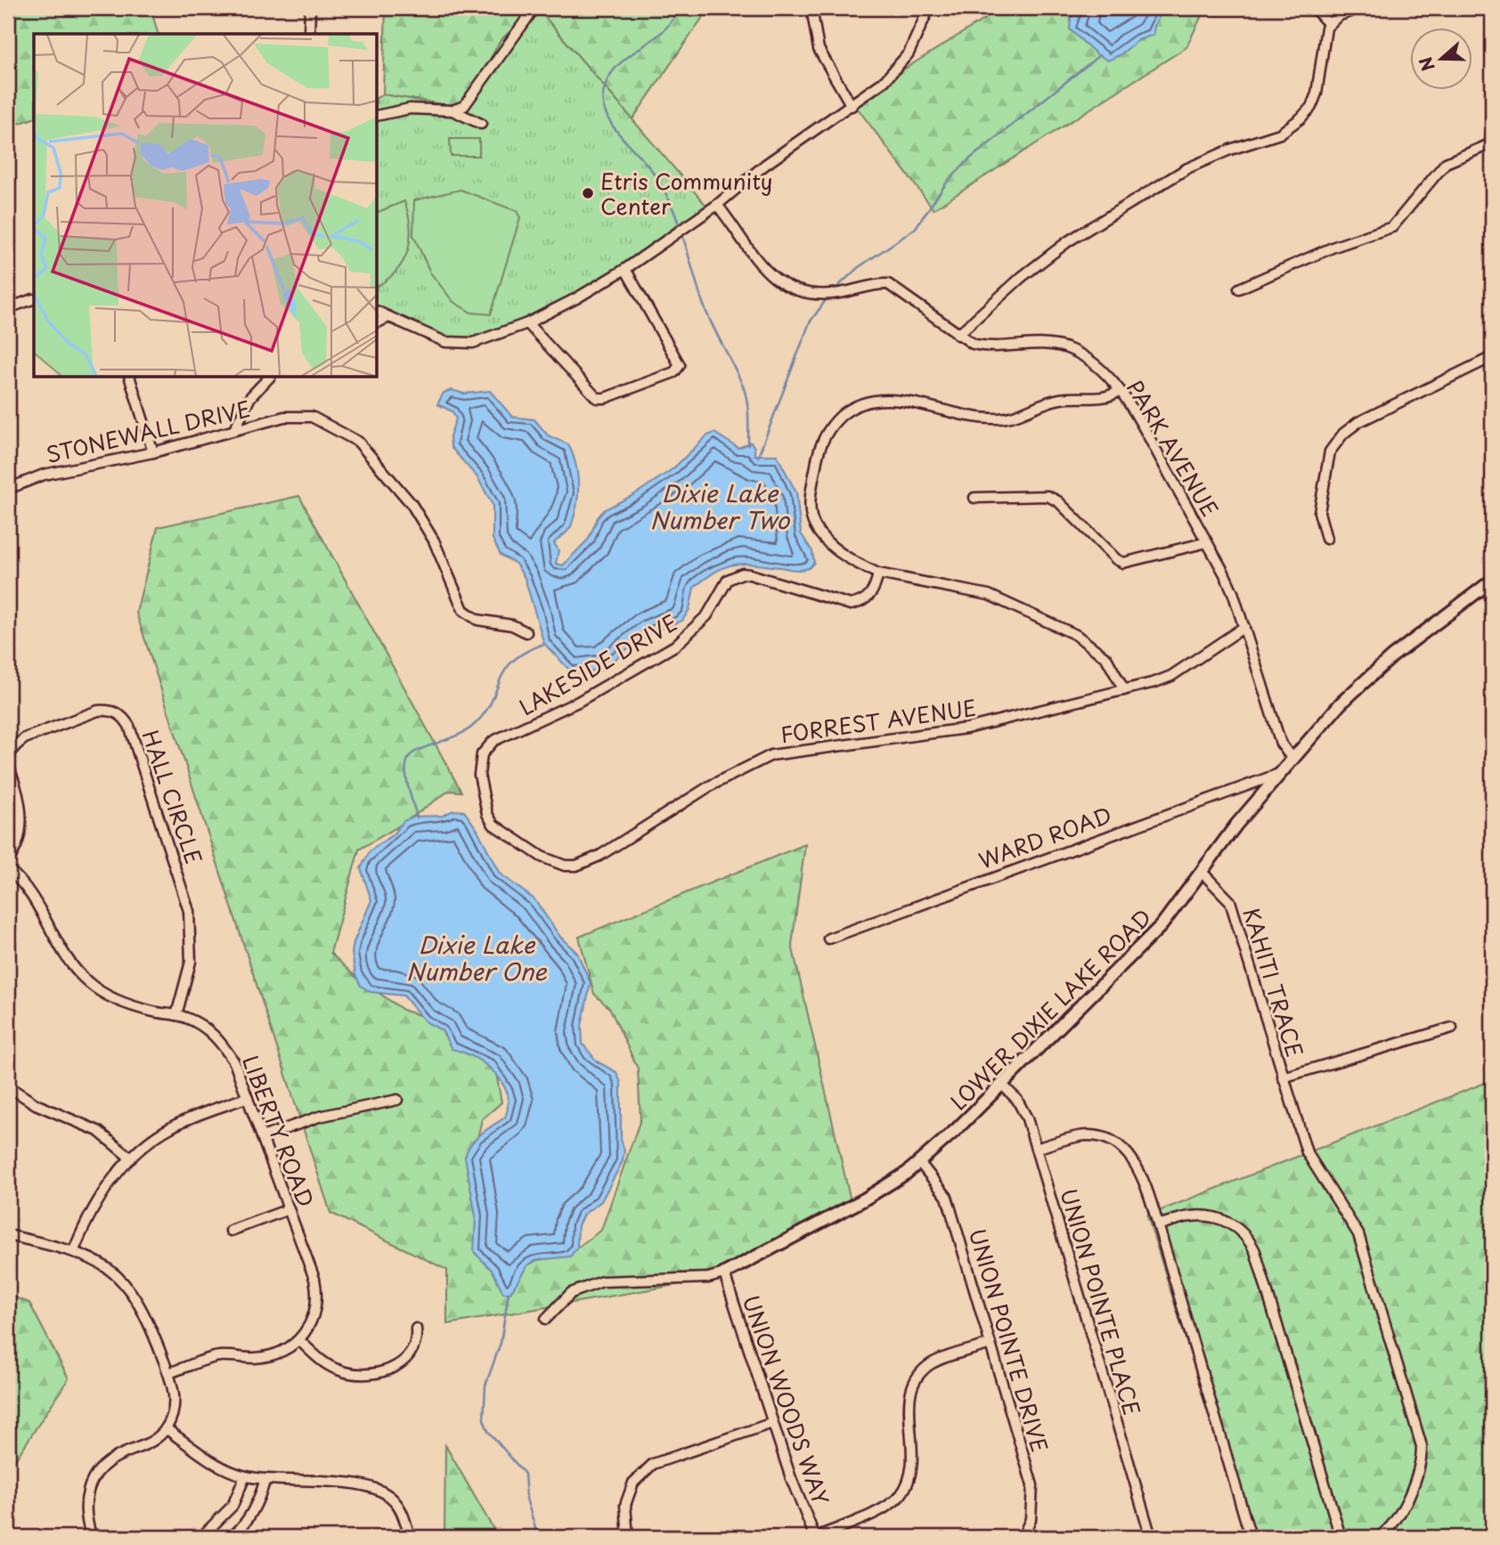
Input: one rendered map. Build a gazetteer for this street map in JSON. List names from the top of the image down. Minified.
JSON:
{"streets":{"street":["STONEWALL DRIVE","PARK AVENUE","LAKESIDE DRIVE","FORREST AVENUE","HALL CIRCLE","WARD ROAD","KAHITI TRACE","LOWER DIXIE LAKE ROAD","LIBERTY ROAD","UNION POINTE PLACE","UNION POINTE DRIVE","UNION WOODS WAY"]},"crossings":[["PARK AVENUE","FORREST AVENUE"],["PARK AVENUE","LOWER DIXIE LAKE ROAD"],["LAKESIDE DRIVE","FORREST AVENUE"],["HALL CIRCLE","LIBERTY ROAD"],["WARD ROAD","LOWER DIXIE LAKE ROAD"],["KAHITI TRACE","LOWER DIXIE LAKE ROAD"],["LOWER DIXIE LAKE ROAD","UNION POINTE PLACE"],["LOWER DIXIE LAKE ROAD","UNION POINTE DRIVE"],["LOWER DIXIE LAKE ROAD","UNION WOODS WAY"]],"water":["Dixie Lake Number Two","Dixie Lake Number One"],"places":["Etris Community Center"],"north":"left"}
